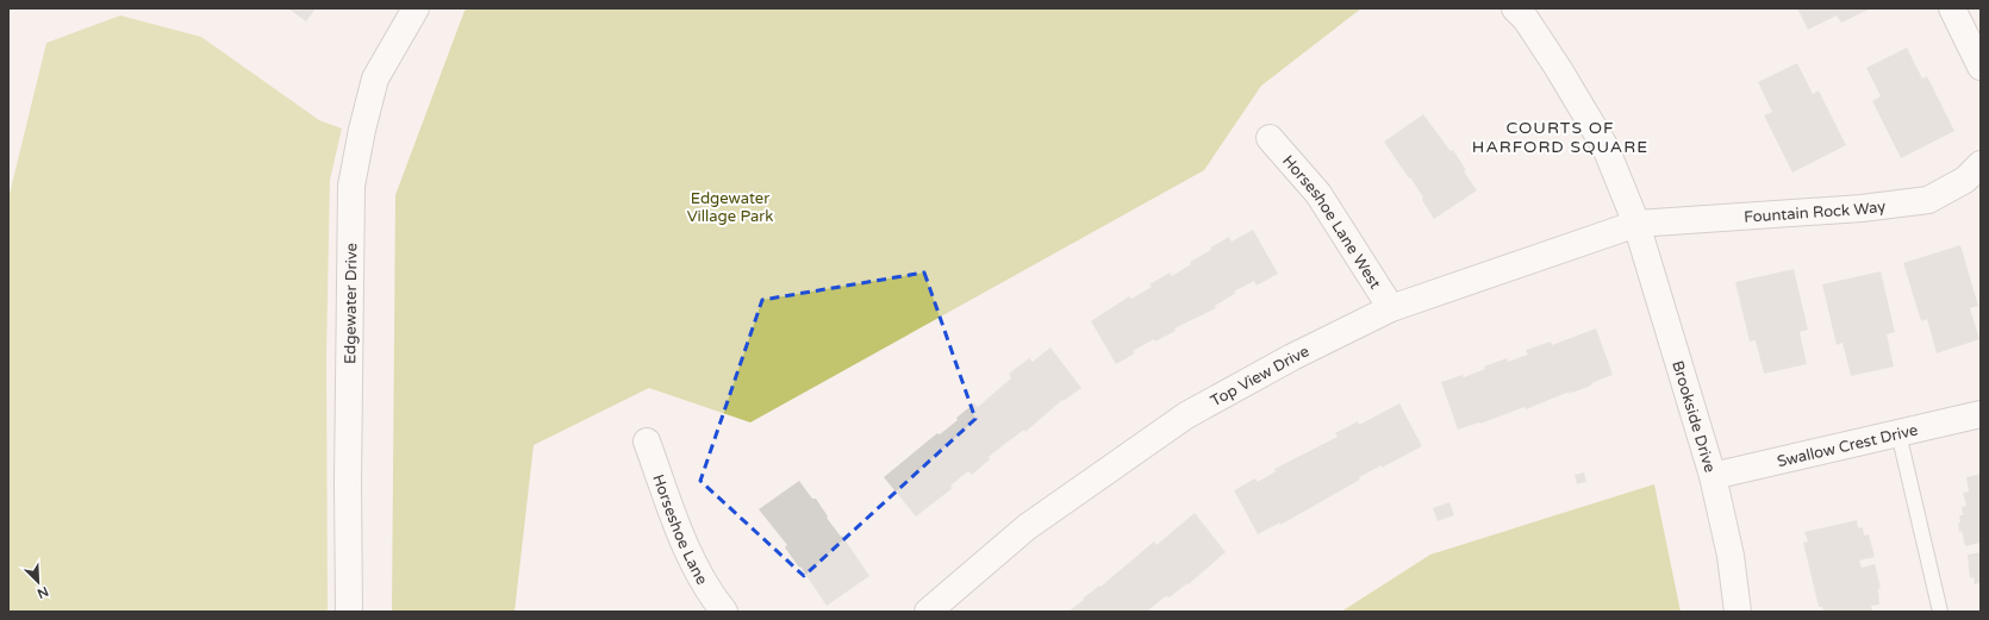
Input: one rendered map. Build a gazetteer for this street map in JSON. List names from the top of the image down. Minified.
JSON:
{"streets":{"street":["Fountain Rock Way","Horseshoe Lane West","Edgewater Drive","Top View Drive","Brookside Drive","Swallow Crest Drive","Horseshoe Lane"]},"crossings":[["Fountain Rock Way","Top View Drive"],["Fountain Rock Way","Brookside Drive"],["Horseshoe Lane West","Top View Drive"],["Top View Drive","Brookside Drive"],["Brookside Drive","Swallow Crest Drive"]],"districts":["COURTS OF HARFORD SQUARE"],"parks":["Edgewater Village Park"],"north":"bottom right"}
